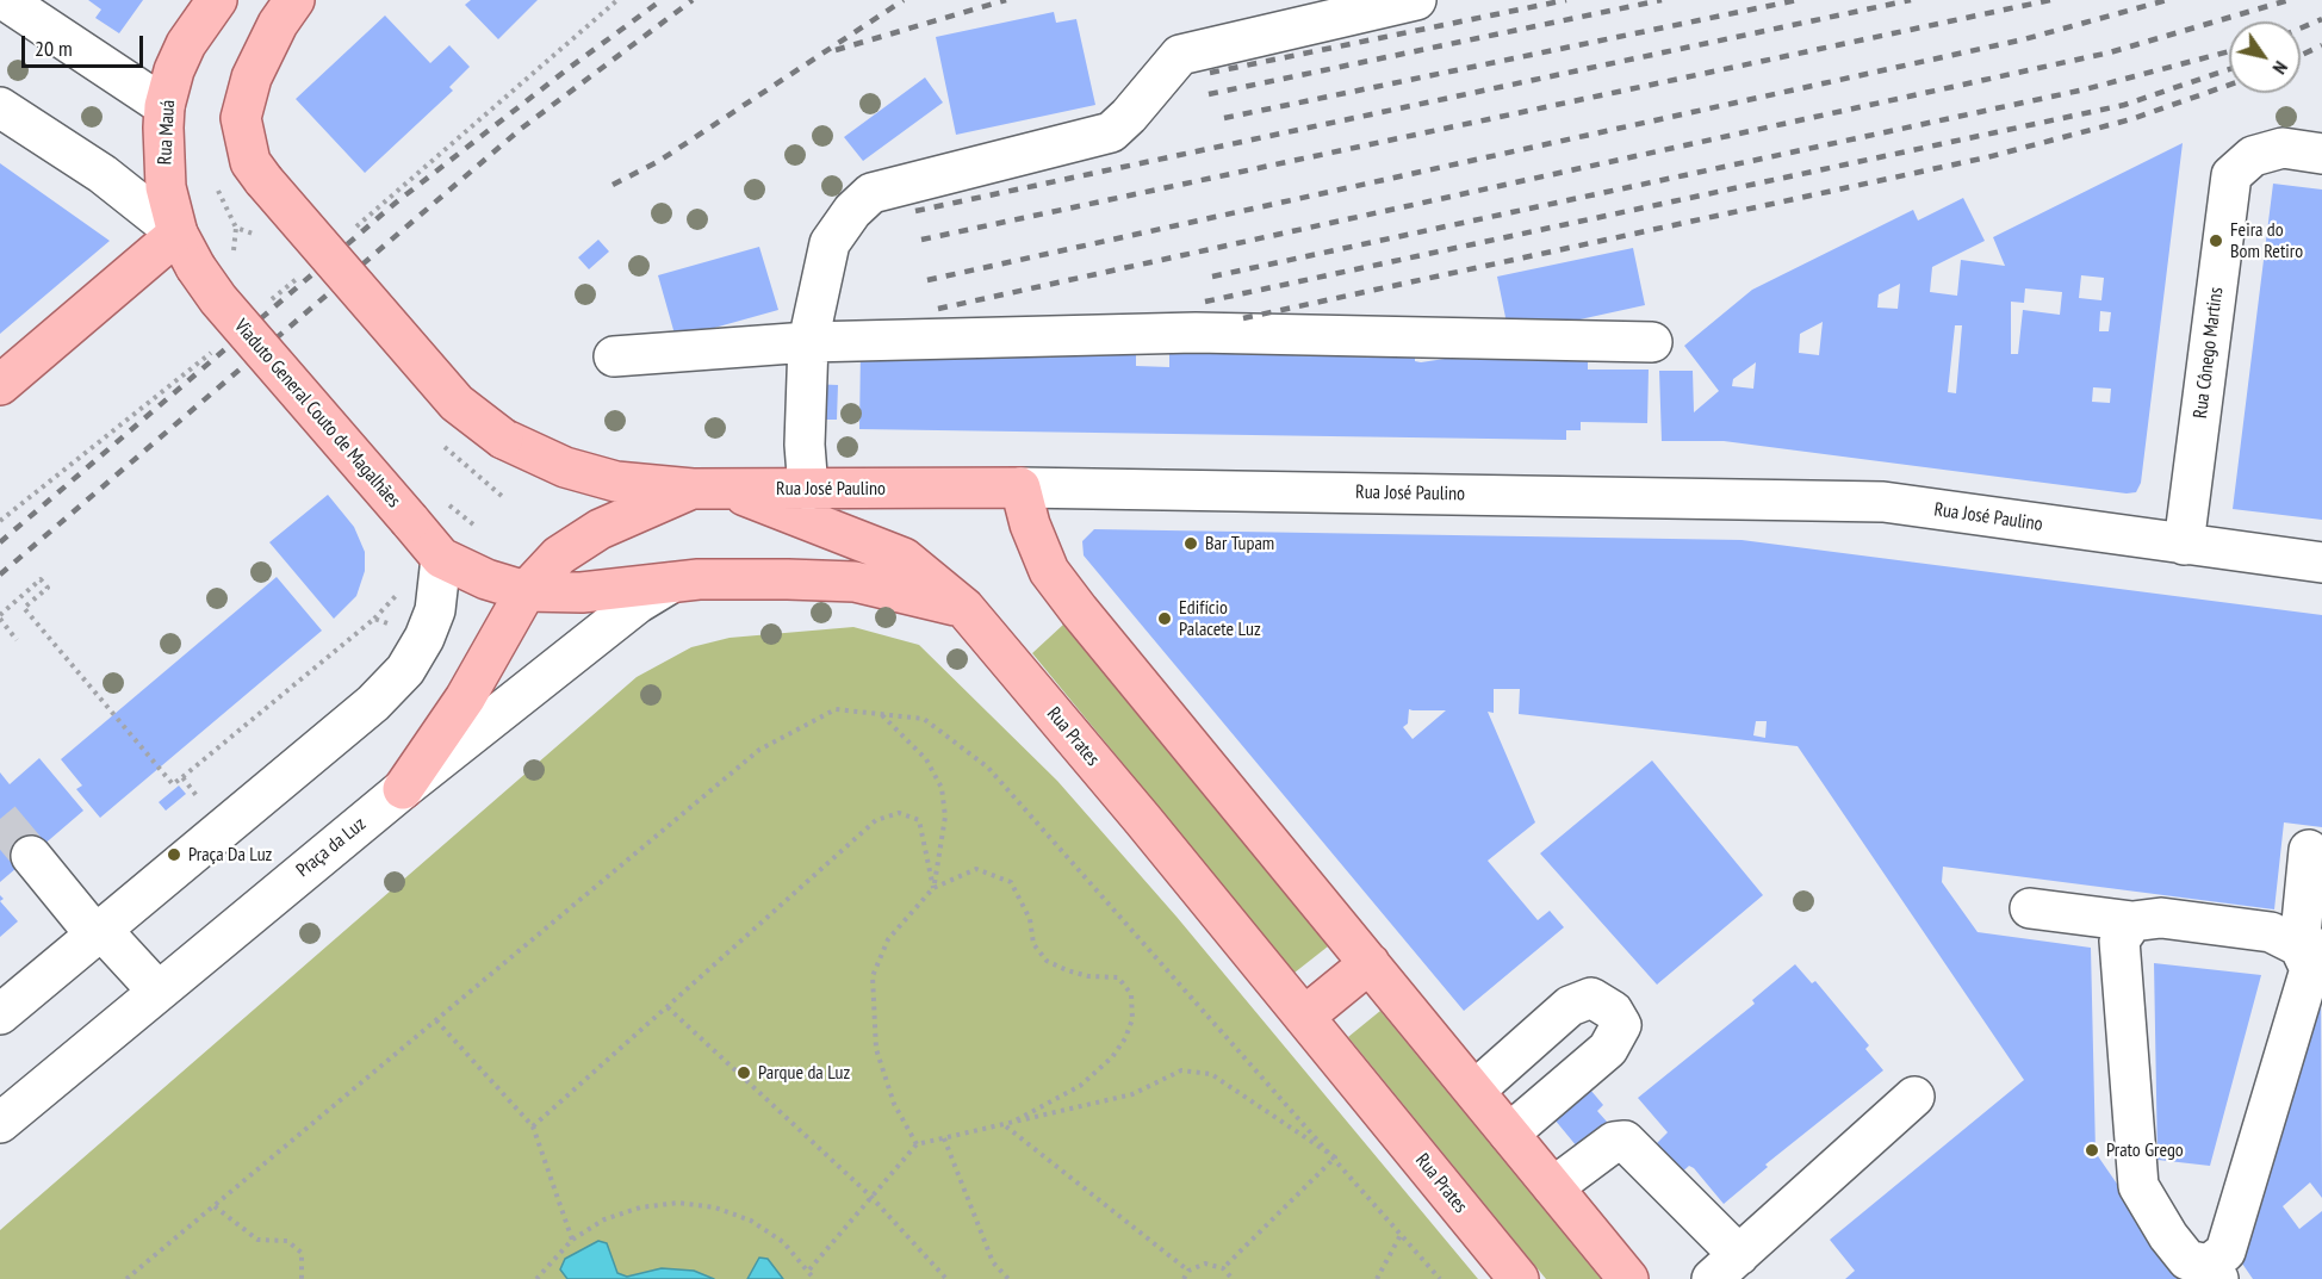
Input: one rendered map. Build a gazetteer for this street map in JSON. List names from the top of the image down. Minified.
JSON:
{"streets":{"main road":["Rua Mauá","Viaduto General Couto de Magalhães","Rua José Paulino","Rua Prates"],"street":["Rua Cônego Martins","Praça da Luz"]},"crossings":[["Rua Mauá","Viaduto General Couto de Magalhães"],["Rua Cônego Martins","Rua José Paulino"],["Rua José Paulino","Rua Prates"]],"places":["Feira do Bom Retiro","Bar Tupam","Edifício Palacete Luz","Praça Da Luz","Parque da Luz","Prato Grego"],"scale_bar":"20 m","north":"bottom right"}
